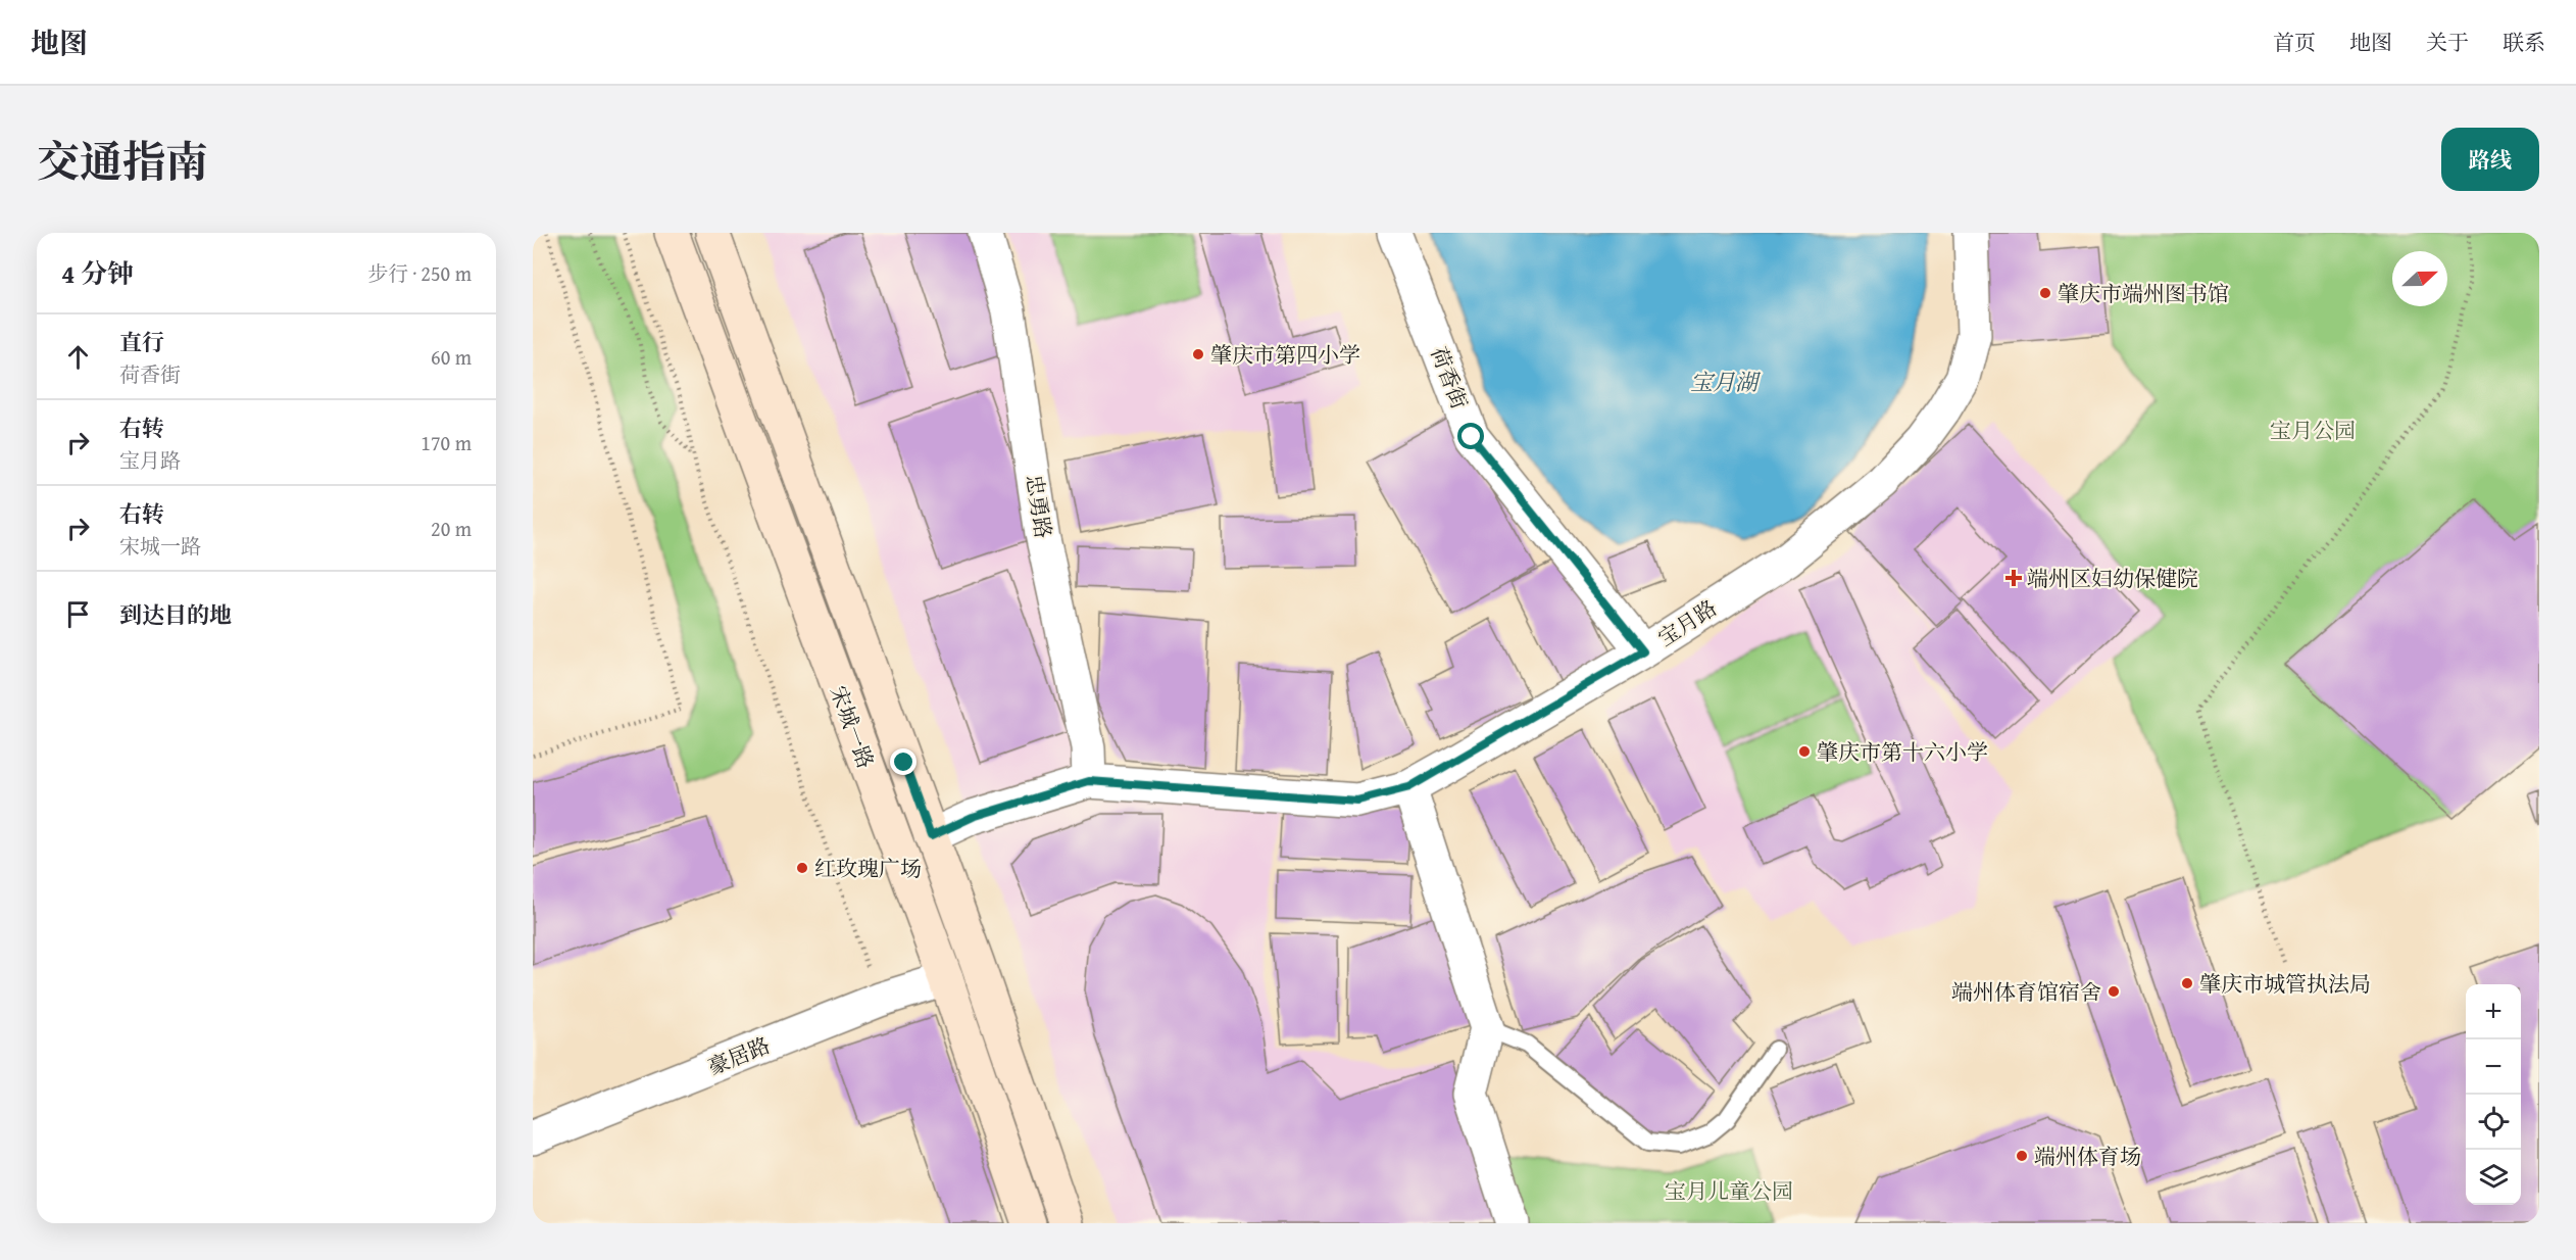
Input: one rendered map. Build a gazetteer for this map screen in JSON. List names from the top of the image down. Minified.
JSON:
{"streets":{"main road":["宋城一路"],"street":["荷香街","忠勇路","宝月路","豪居路"]},"crossings":[["荷香街","宝月路"],["忠勇路","宝月路"],["宝月路","宋城一路"],["宋城一路","豪居路"]],"water":["宝月湖"],"parks":["宝月公园","宝月儿童公园"],"places":{"other":["肇庆市端州图书馆","肇庆市第四小学","肇庆市第十六小学","红玫瑰广场","肇庆市城管执法局","端州体育馆宿舍","端州体育场"],"health":["端州区妇幼保健院"]},"north":"right","page":{"header":"地图","nav":["首页","地图","关于","联系"],"title":"交通指南","buttons":"路线","heading":["4 分钟","步行 · 250 m"],"list":[["直行","荷香街","60 m"],["右转","宝月路","170 m"],["右转","宋城一路","20 m"],"到达目的地"],"map_buttons":["+","−"]}}
